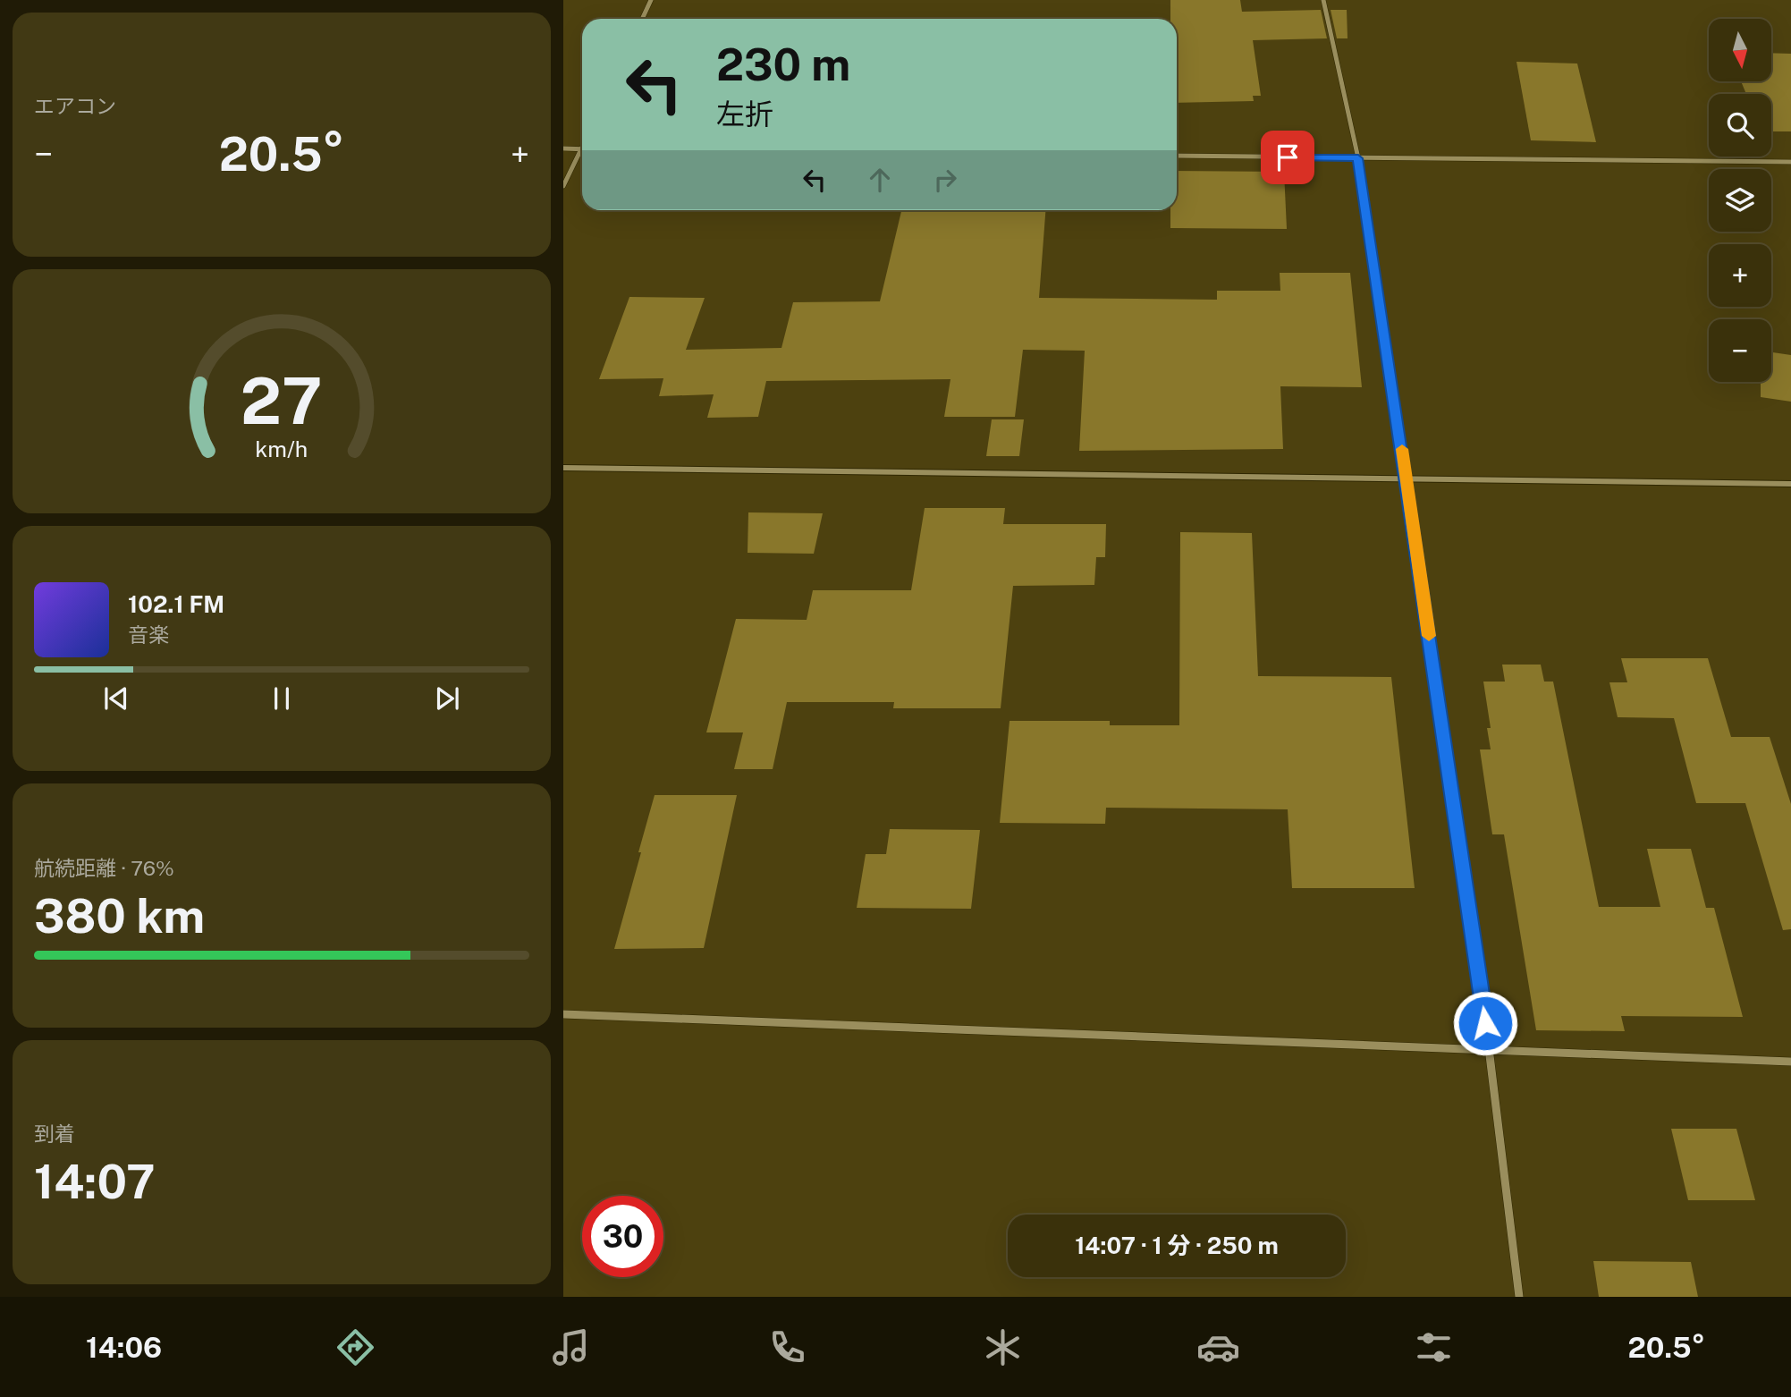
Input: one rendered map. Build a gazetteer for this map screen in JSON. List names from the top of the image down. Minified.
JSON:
{"north":"bottom","page":{"tile":["エアコン",["航続距離 · 76%","380 km"],["到着","14:07"]],"map_buttons":["+","−"],"turn":["230 m","左折"],"heat":["−","20.5°","+"],"song":["102.1 FM","音楽"],"limit":"30","trip":"14:07 · 1 分 · 250 m","tabs":["14:06","20.5°"],"gauge":["27","km/h"]}}
